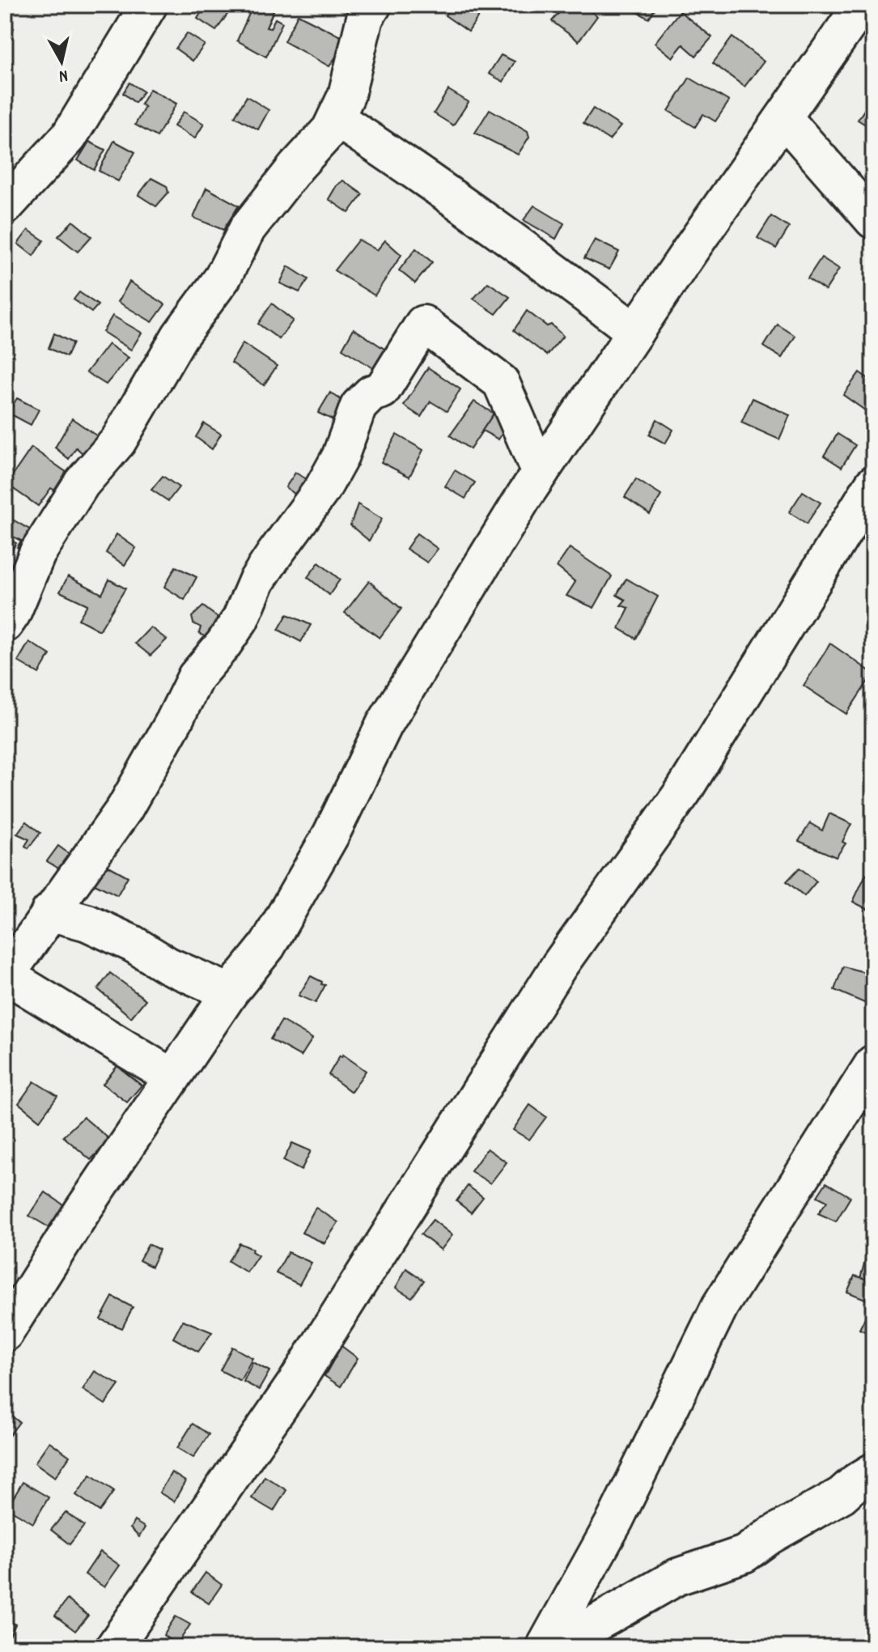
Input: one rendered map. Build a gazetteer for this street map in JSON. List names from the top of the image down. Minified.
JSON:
{"north":"bottom"}
